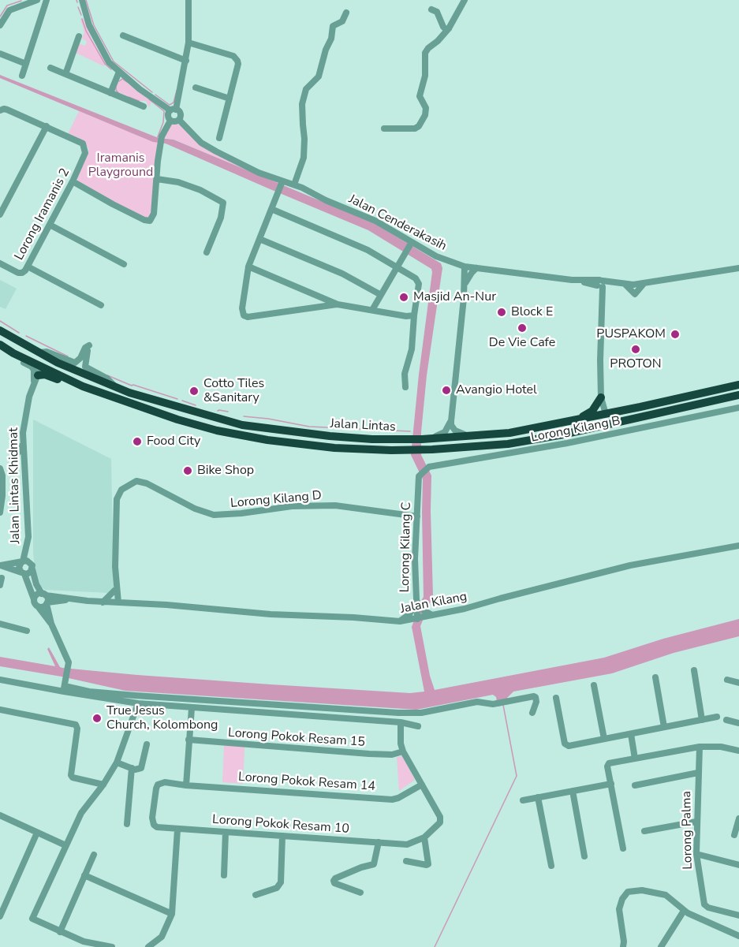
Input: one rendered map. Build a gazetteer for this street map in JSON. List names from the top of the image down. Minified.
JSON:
{"streets":{"highway":["Jalan Lintas"],"street":["Lorong Iramanis 2","Jalan Cenderakasih","Lorong Kilang B","Jalan Lintas Khidmat","Lorong Kilang D","Lorong Kilang C","Jalan Kilang","Lorong Pokok Resam 15","Lorong Pokok Resam 14","Lorong Pokok Resam 10","Lorong Palma"]},"crossings":[["Jalan Lintas","Jalan Lintas Khidmat"],["Lorong Kilang B","Lorong Kilang C"],["Lorong Kilang D","Lorong Kilang C"],["Lorong Kilang C","Jalan Kilang"],["Lorong Pokok Resam 14","Lorong Pokok Resam 10"]],"parks":["Iramanis Playground"],"places":["Masjid An-Nur","Block E","De Vie Cafe","PUSPAKOM","PROTON","Avangio Hotel","Cotto Tiles &Sanitary","Food City","Bike Shop","True Jesus Church, Kolombong"]}
